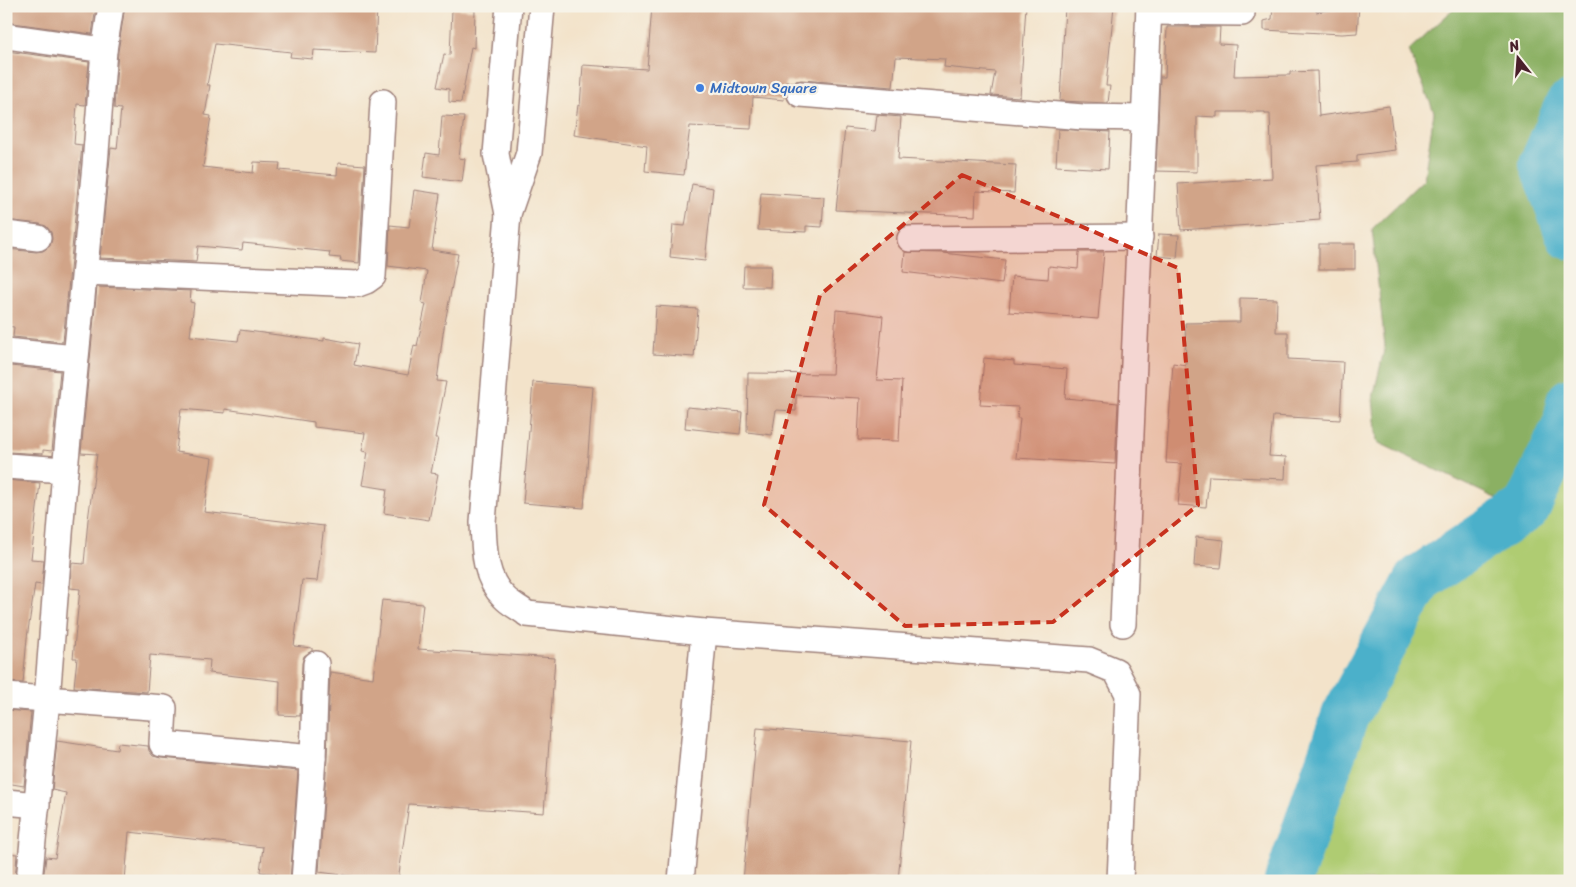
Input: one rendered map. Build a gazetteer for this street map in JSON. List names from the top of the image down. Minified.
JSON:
{"places":["Midtown Square"],"north":"top"}
